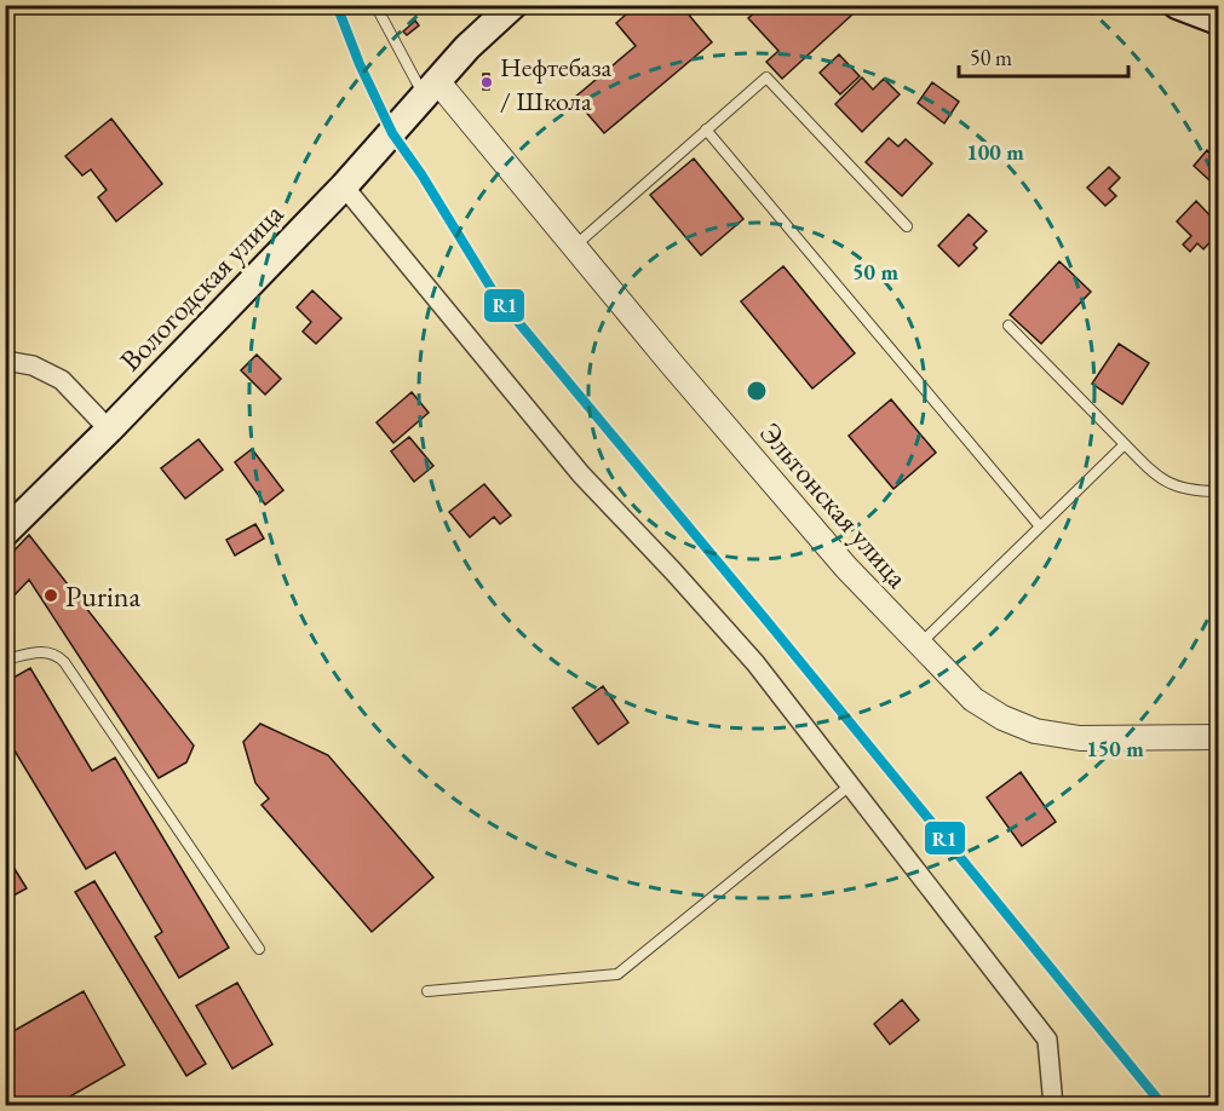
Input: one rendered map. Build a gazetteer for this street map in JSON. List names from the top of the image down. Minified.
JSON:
{"streets":{"main road":["Вологодская улица"],"street":["Эльтонская улица"]},"crossings":[["Вологодская улица","Эльтонская улица"]],"places":["Нефтебаза / Школа","Purina"],"lines":["transit line R1"],"scale_bar":"50 m","rings":["100 m","50 m","150 m"]}
